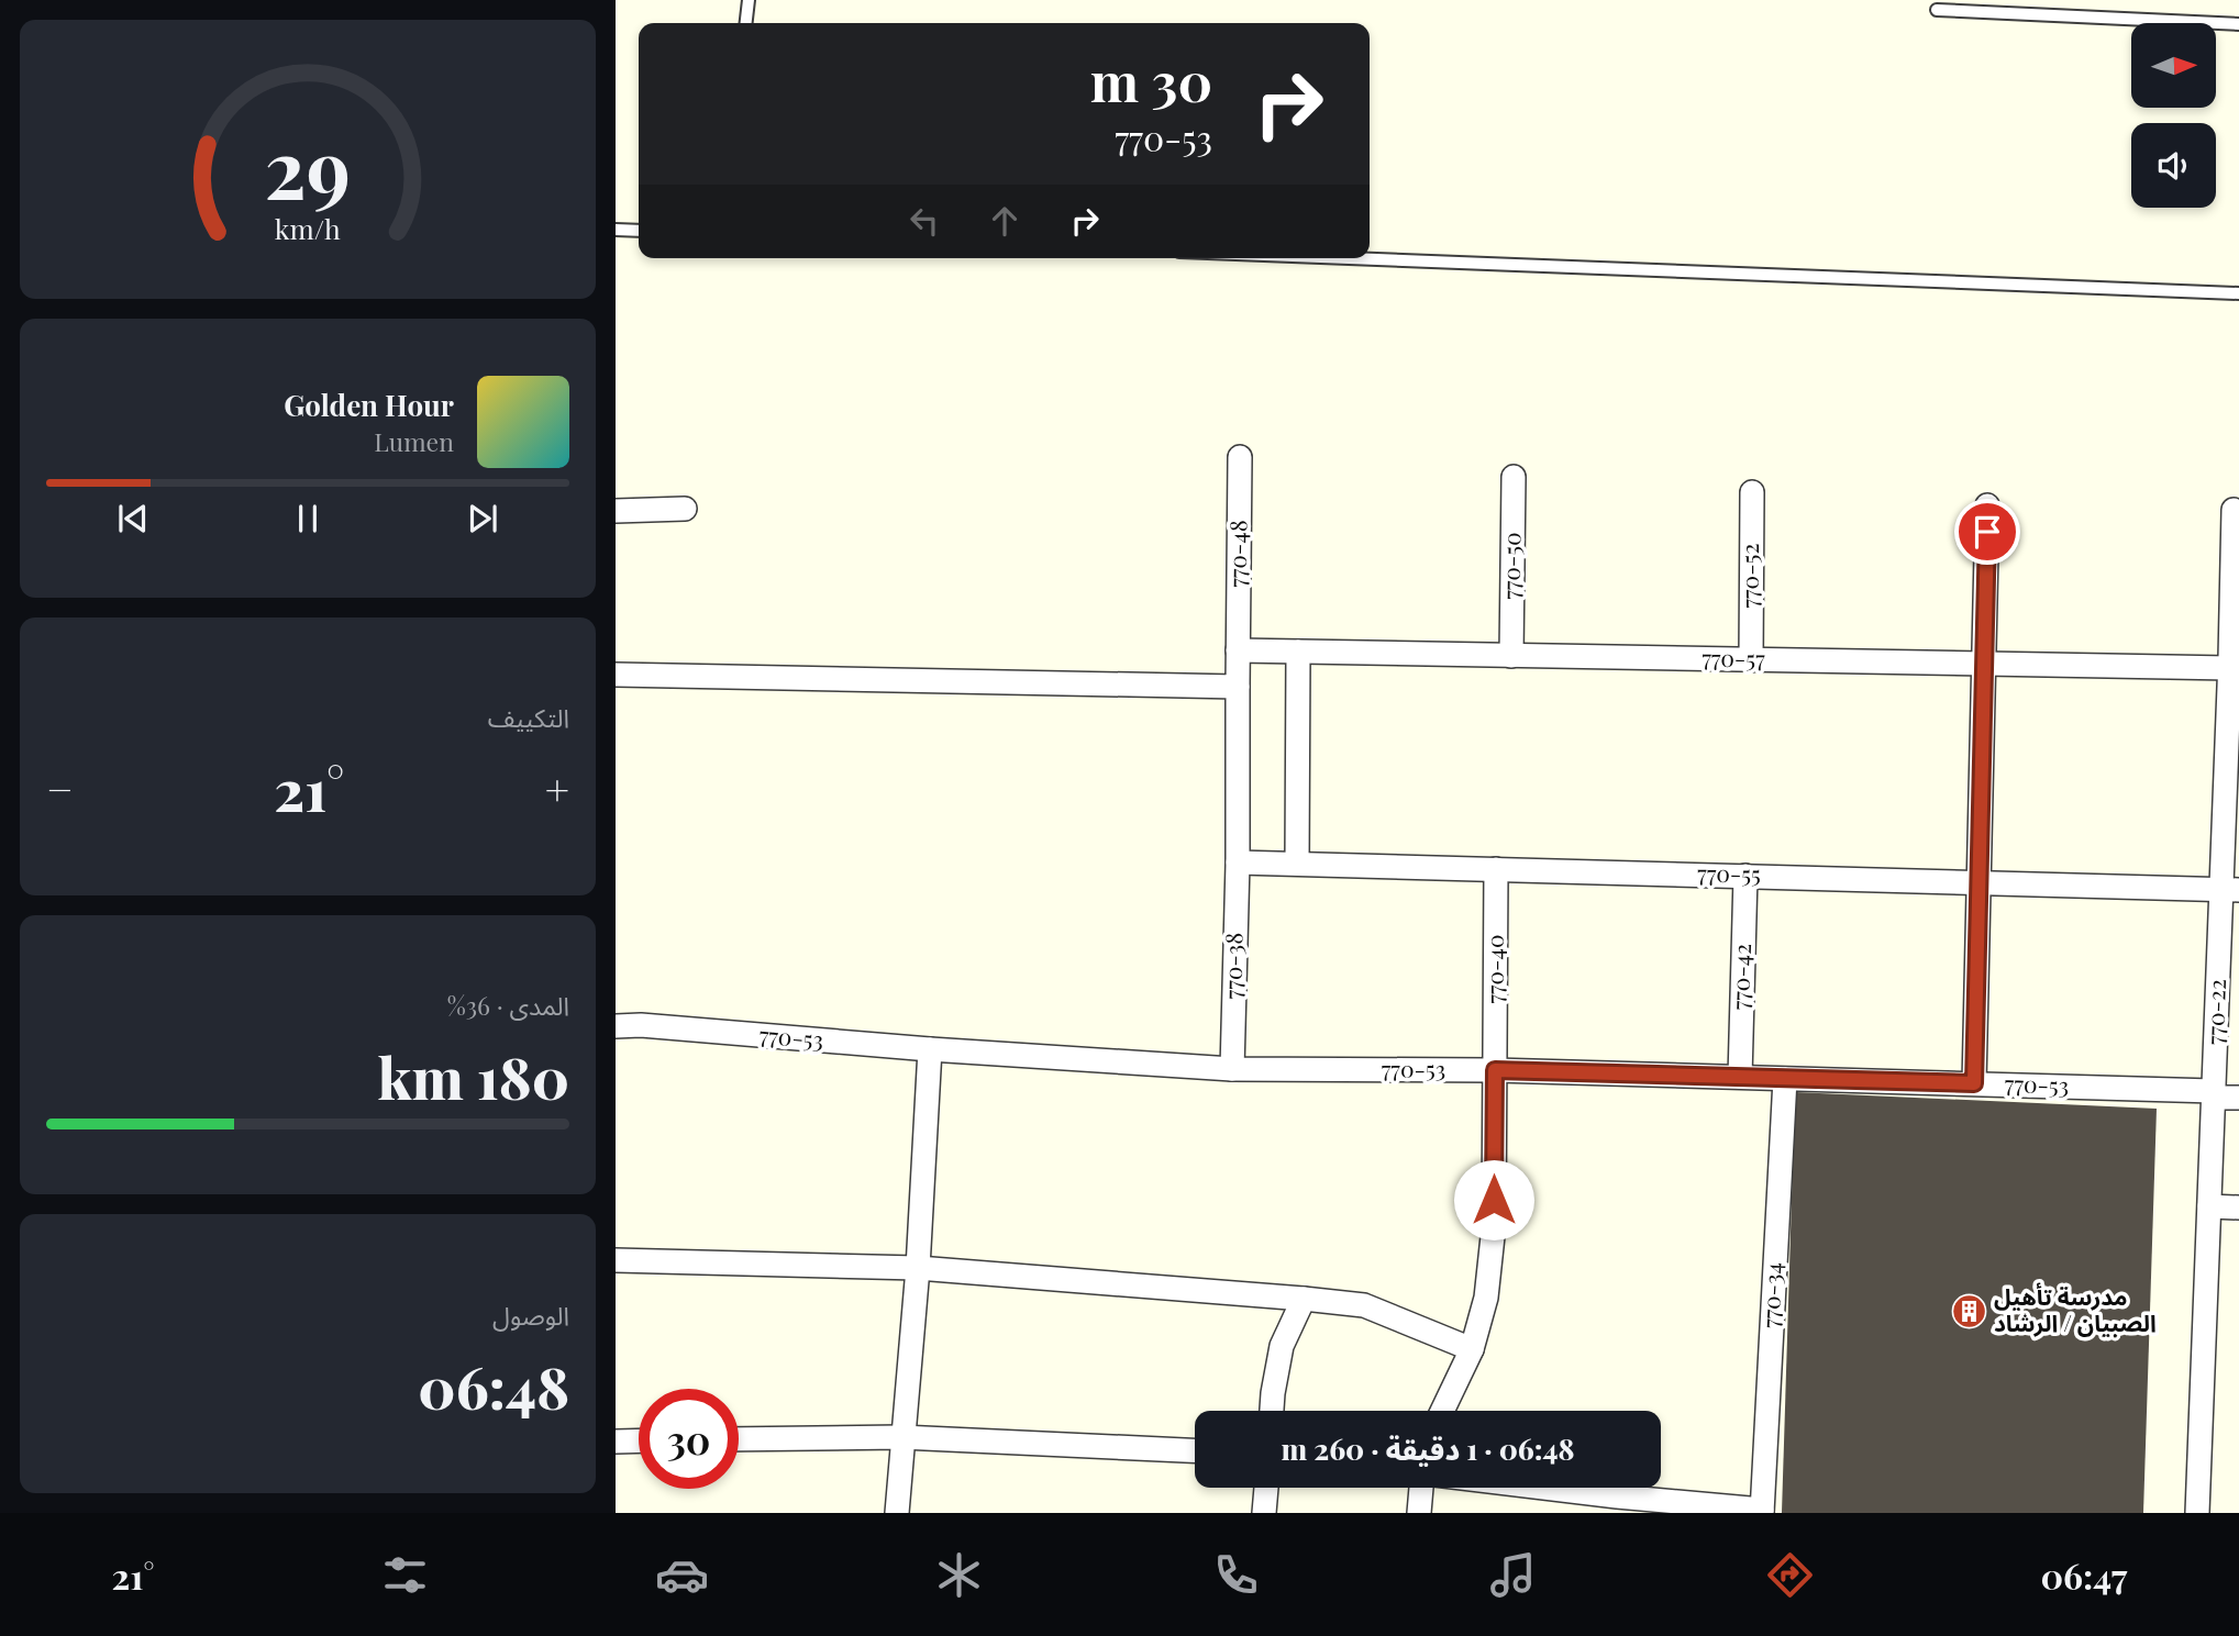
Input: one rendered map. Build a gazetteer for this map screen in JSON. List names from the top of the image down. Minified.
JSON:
{"streets":{"street":["770-48","770-50","770-52","770-57","770-55","770-38","770-40","770-42","770-22","770-53","770-34"]},"crossings":[["770-48","770-57"],["770-48","770-38"],["770-50","770-57"],["770-52","770-57"],["770-57","770-22"],["770-55","770-38"],["770-55","770-40"],["770-55","770-42"],["770-55","770-22"],["770-38","770-53"],["770-40","770-53"],["770-42","770-53"],["770-22","770-53"],["770-53","770-34"]],"places":{"building":["مدرسة تأهيل الصبيان / الرشاد"]},"north":"right","page":{"turn":["30 m","770-53"],"song":["Golden Hour","Lumen"],"tile":["التكييف",["المدى · 36%","180 km"],["الوصول","06:48"]],"heat":["−","21°","+"],"limit":"30","trip":"06:48 · 1 دقيقة · 260 m","tabs":["06:47","21°"],"gauge":["29","km/h"]}}
